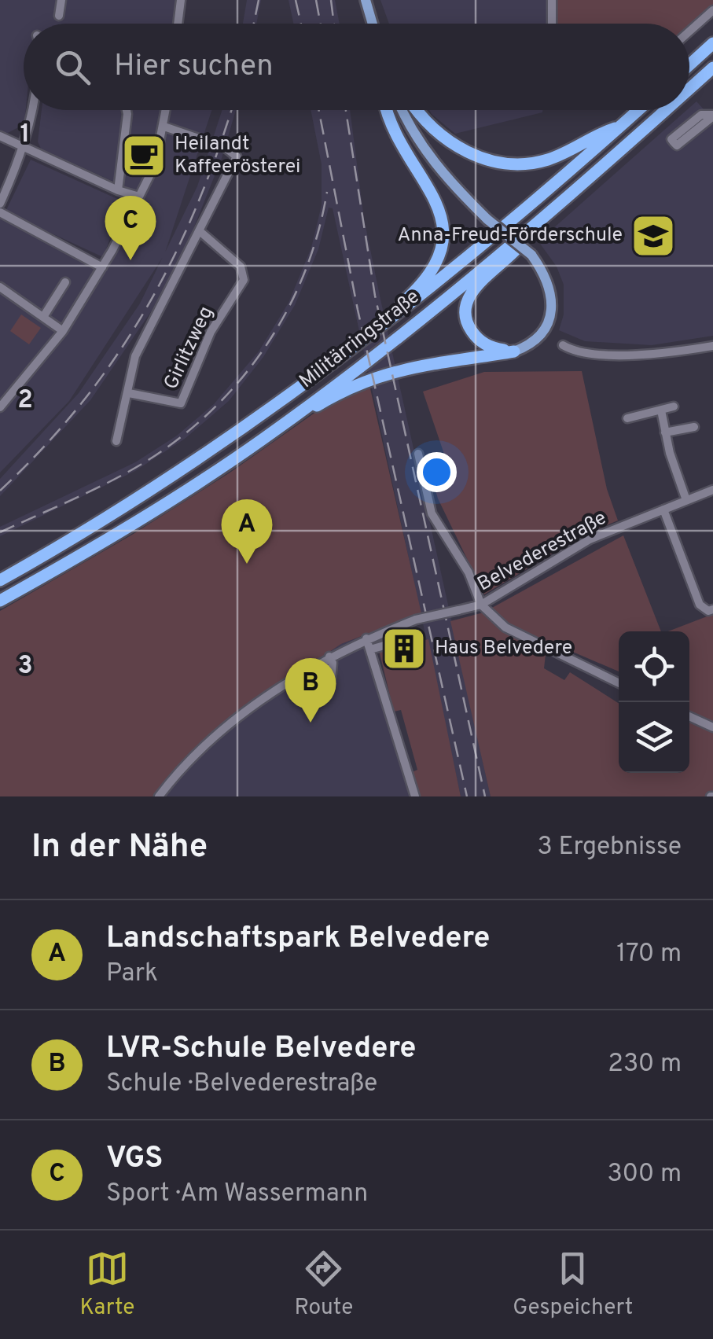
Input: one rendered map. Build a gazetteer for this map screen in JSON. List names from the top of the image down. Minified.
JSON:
{"streets":{"highway":["Militärringstraße"],"street":["Girlitzweg","Belvederestraße"]},"places":{"cafe":["Heilandt Kaffeerösterei"],"school or university":["Anna-Freud-Förderschule"],"building":["Haus Belvedere"]},"page":{"search":"Hier suchen","pins":["C","A","B"],"heading":["In der Nähe","3 Ergebnisse"],"list":[{"mark":"A","name":"Landschaftspark Belvedere","note":"Park","value":"170 m"},{"mark":"B","name":"LVR-Schule Belvedere","note":"Schule · Belvederestraße","value":"230 m"},{"mark":"C","name":"VGS","note":"Sport · Am Wassermann","value":"300 m"}],"nav":["Karte","Route","Gespeichert"]},"grid":{"rows":["1","2","3"]}}
